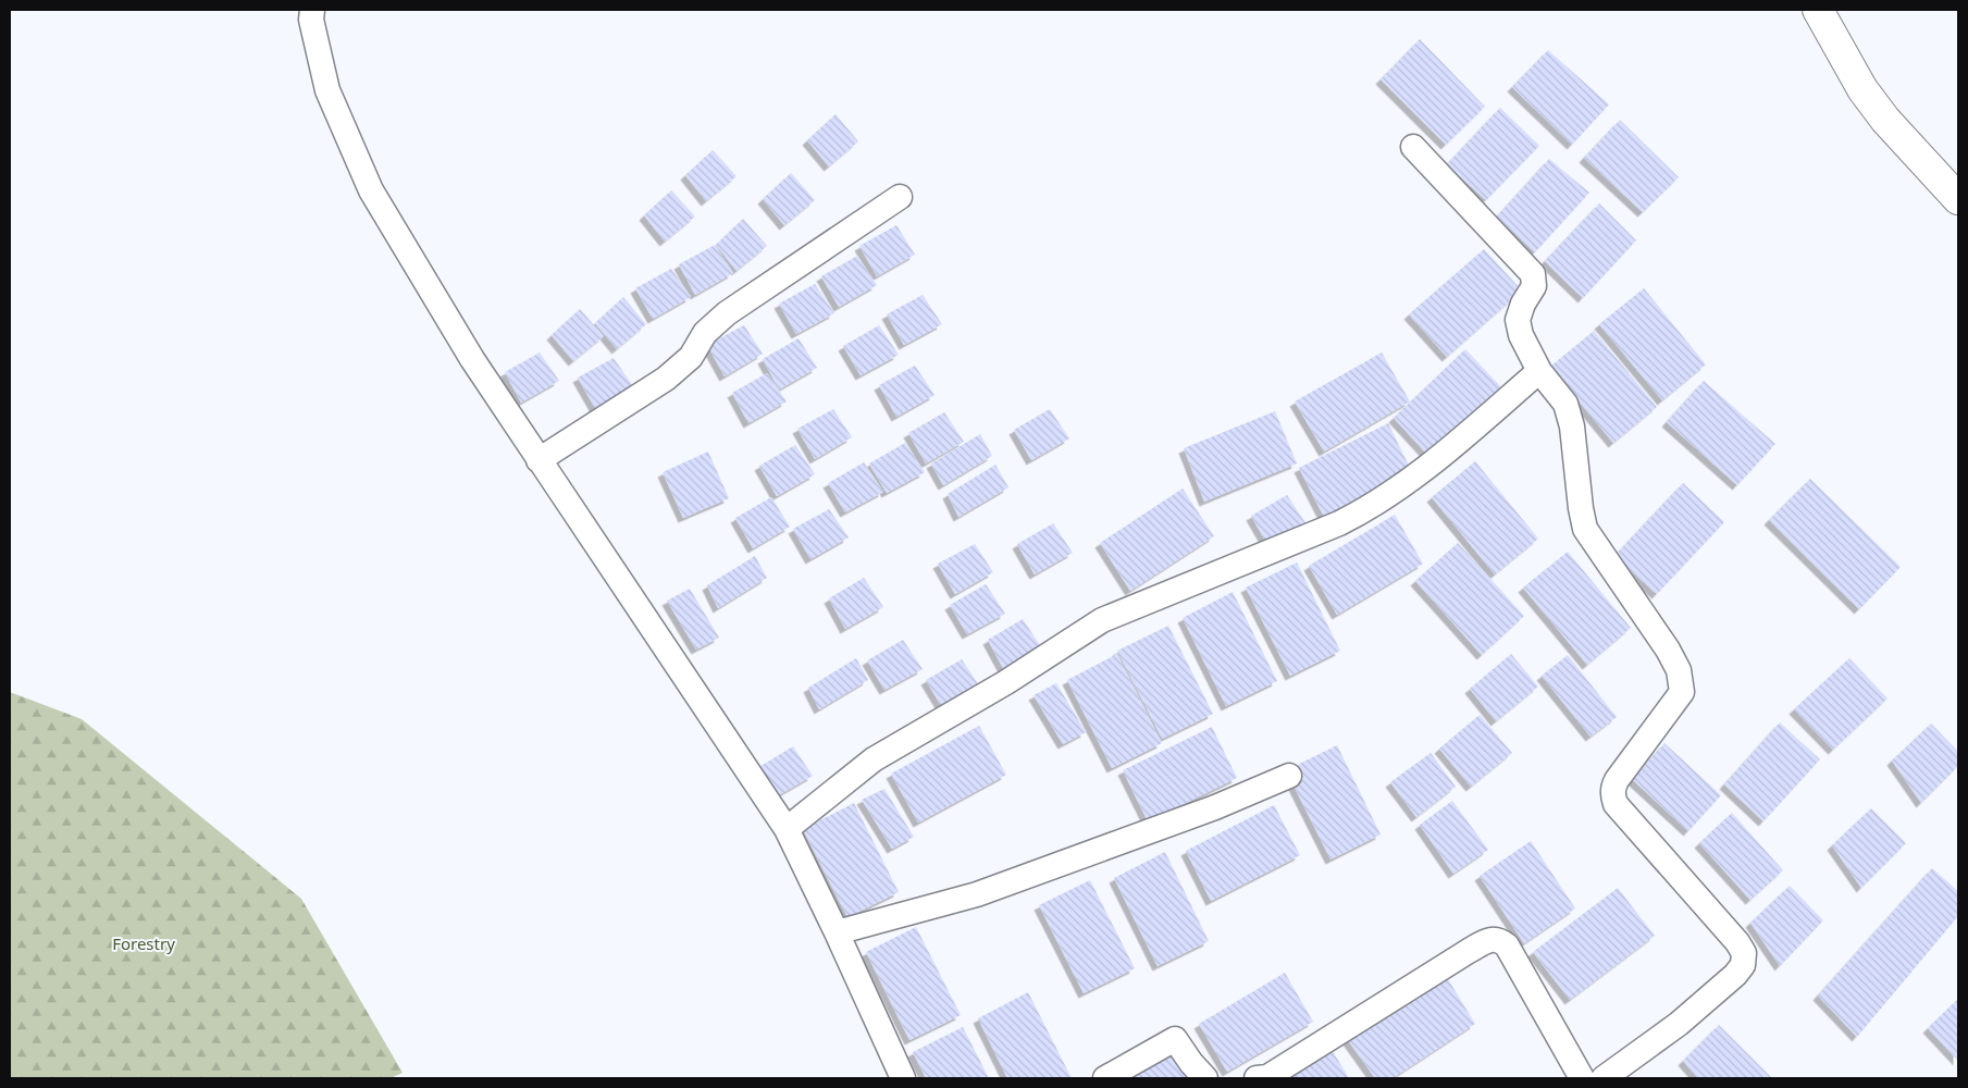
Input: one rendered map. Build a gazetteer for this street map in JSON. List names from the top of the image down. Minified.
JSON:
{"parks":["Forestry"]}
